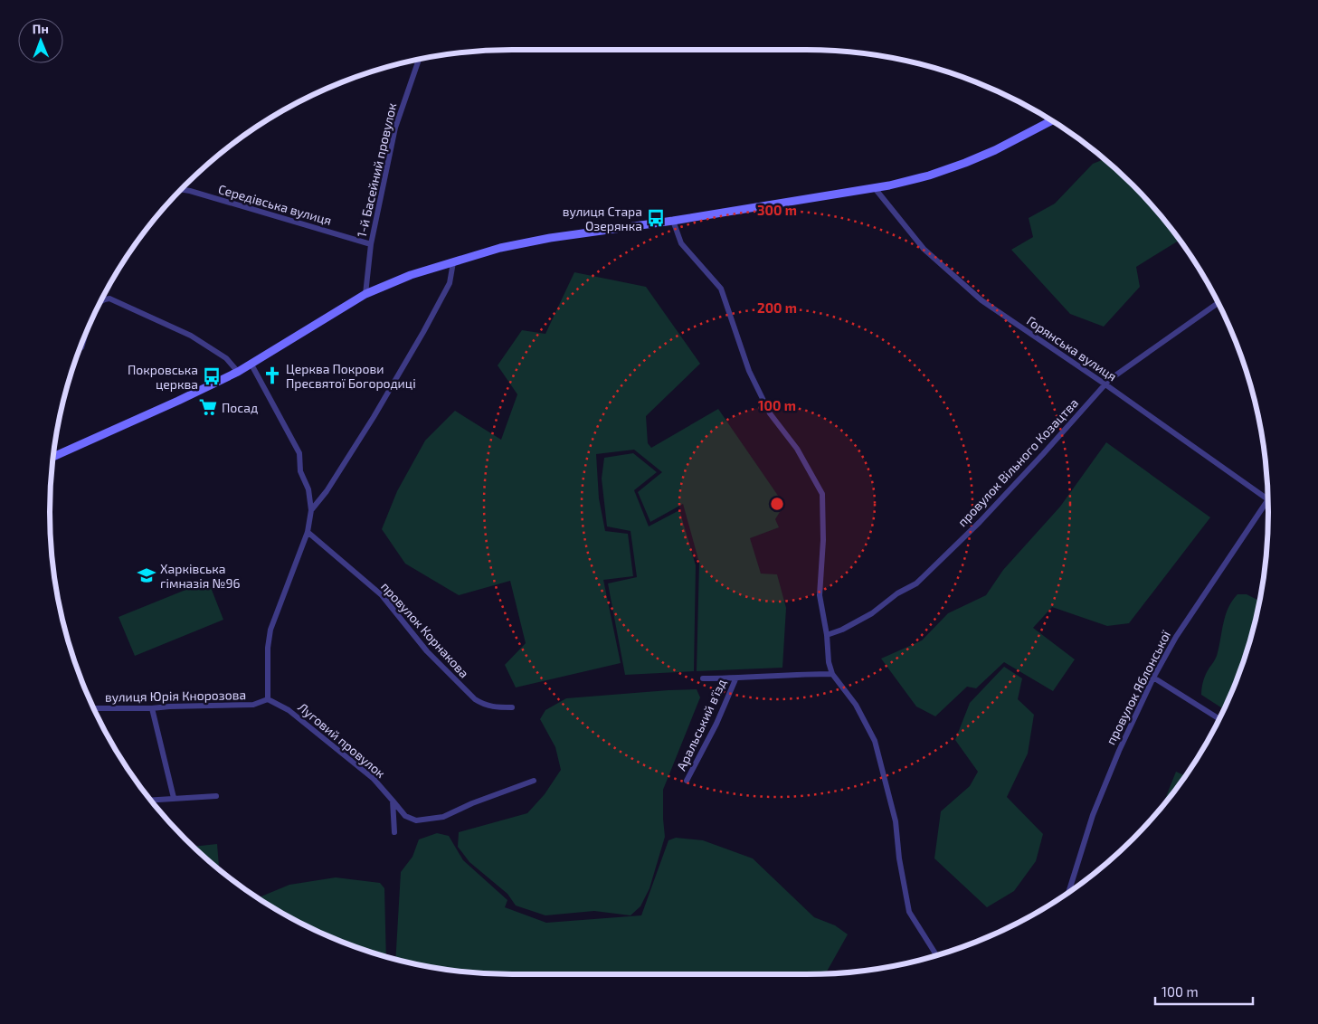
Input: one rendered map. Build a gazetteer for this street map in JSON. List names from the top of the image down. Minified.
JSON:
{"streets":{"street":["1-й Басейний провулок","Середівська вулиця","Горянська вулиця","провулок Вільного Козацтва","провулок Корнакова","провулок Яблонської","вулиця Юрія Кнорозова","Аральський в'їзд","Луговий провулок"]},"crossings":[["1-й Басейний провулок","Середівська вулиця"],["Горянська вулиця","провулок Вільного Козацтва"],["Горянська вулиця","провулок Яблонської"],["вулиця Юрія Кнорозова","Луговий провулок"]],"places":{"bus stop":["вулиця Стара Озерянка","Покровська церква"],"church":["Церква Покрови Пресвятої Богородиці"],"supermarket":["Посад"],"school or university":["Харківська гімназія №96"]},"scale_bar":"100 m","north":"top","rings":["300 m","200 m","100 m"]}
